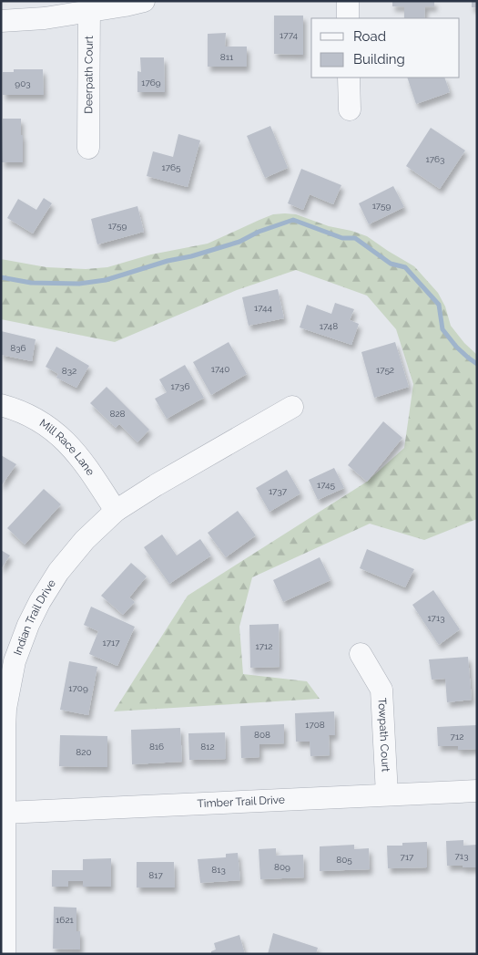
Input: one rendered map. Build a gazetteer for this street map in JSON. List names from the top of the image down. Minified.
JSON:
{"streets":{"street":["Deerpath Court","Mill Race Lane","Indian Trail Drive","Towpath Court","Timber Trail Drive"]},"crossings":[["Mill Race Lane","Indian Trail Drive"],["Indian Trail Drive","Timber Trail Drive"],["Towpath Court","Timber Trail Drive"]],"house_numbers":["1774","811","1769","903","1763","1765","1759","1759","1744","1748","836","1740","1752","832","1736","828","1745","1737","1713","1717","1712","1709","1708","808","712","816","812","820","713","717","805","809","813","817","1621"],"legend":["Road","Building"]}
